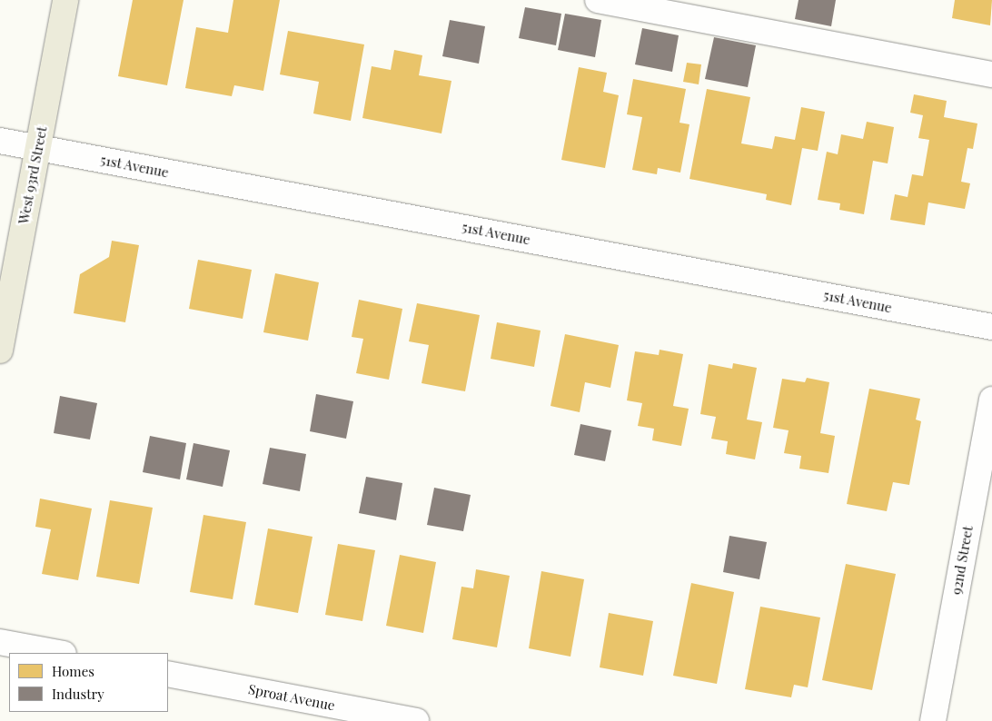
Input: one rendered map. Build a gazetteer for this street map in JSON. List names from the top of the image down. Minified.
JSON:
{"streets":{"main road":["West 93rd Street"],"street":["51st Avenue","92nd Street","Sproat Avenue"]},"crossings":[["51st Avenue","West 93rd Street"]],"legend":["Homes","Industry"]}
